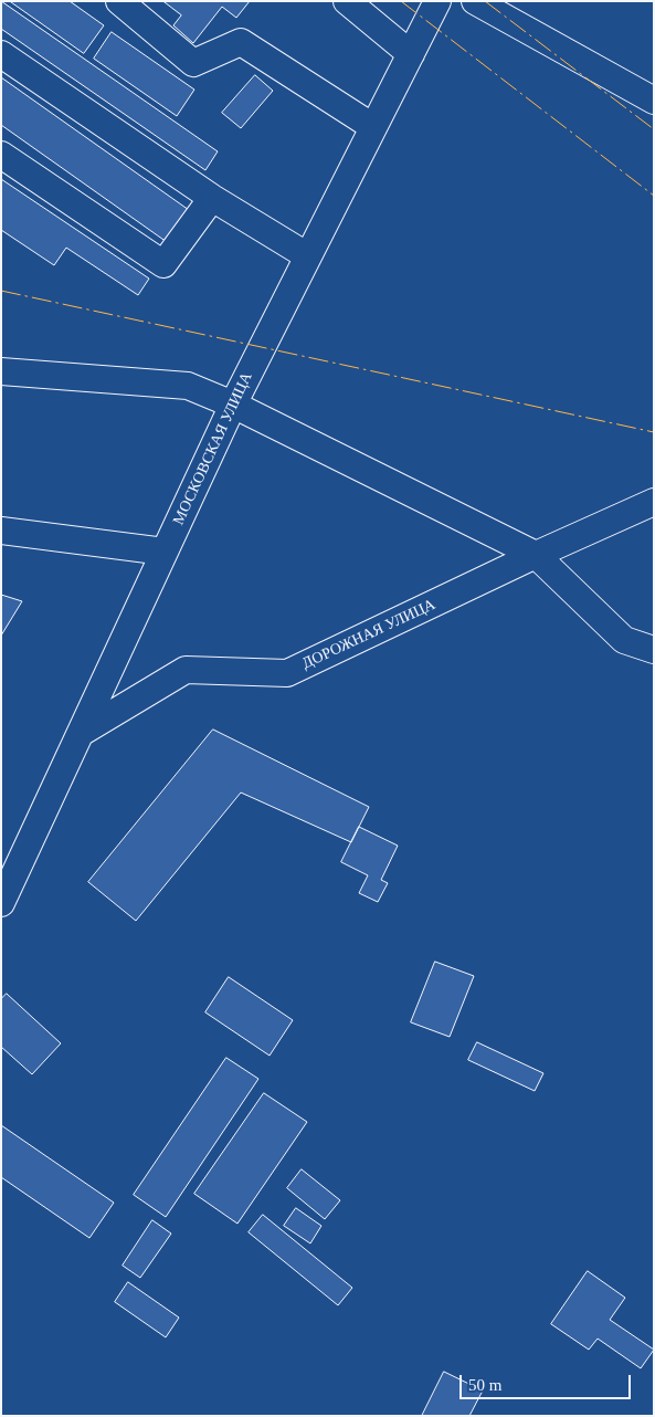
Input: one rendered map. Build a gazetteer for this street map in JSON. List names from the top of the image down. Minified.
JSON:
{"streets":{"street":["МОСКОВСКАЯ УЛИЦА","ДОРОЖНАЯ УЛИЦА"]},"crossings":[["МОСКОВСКАЯ УЛИЦА","ДОРОЖНАЯ УЛИЦА"]],"scale_bar":"50 m"}
